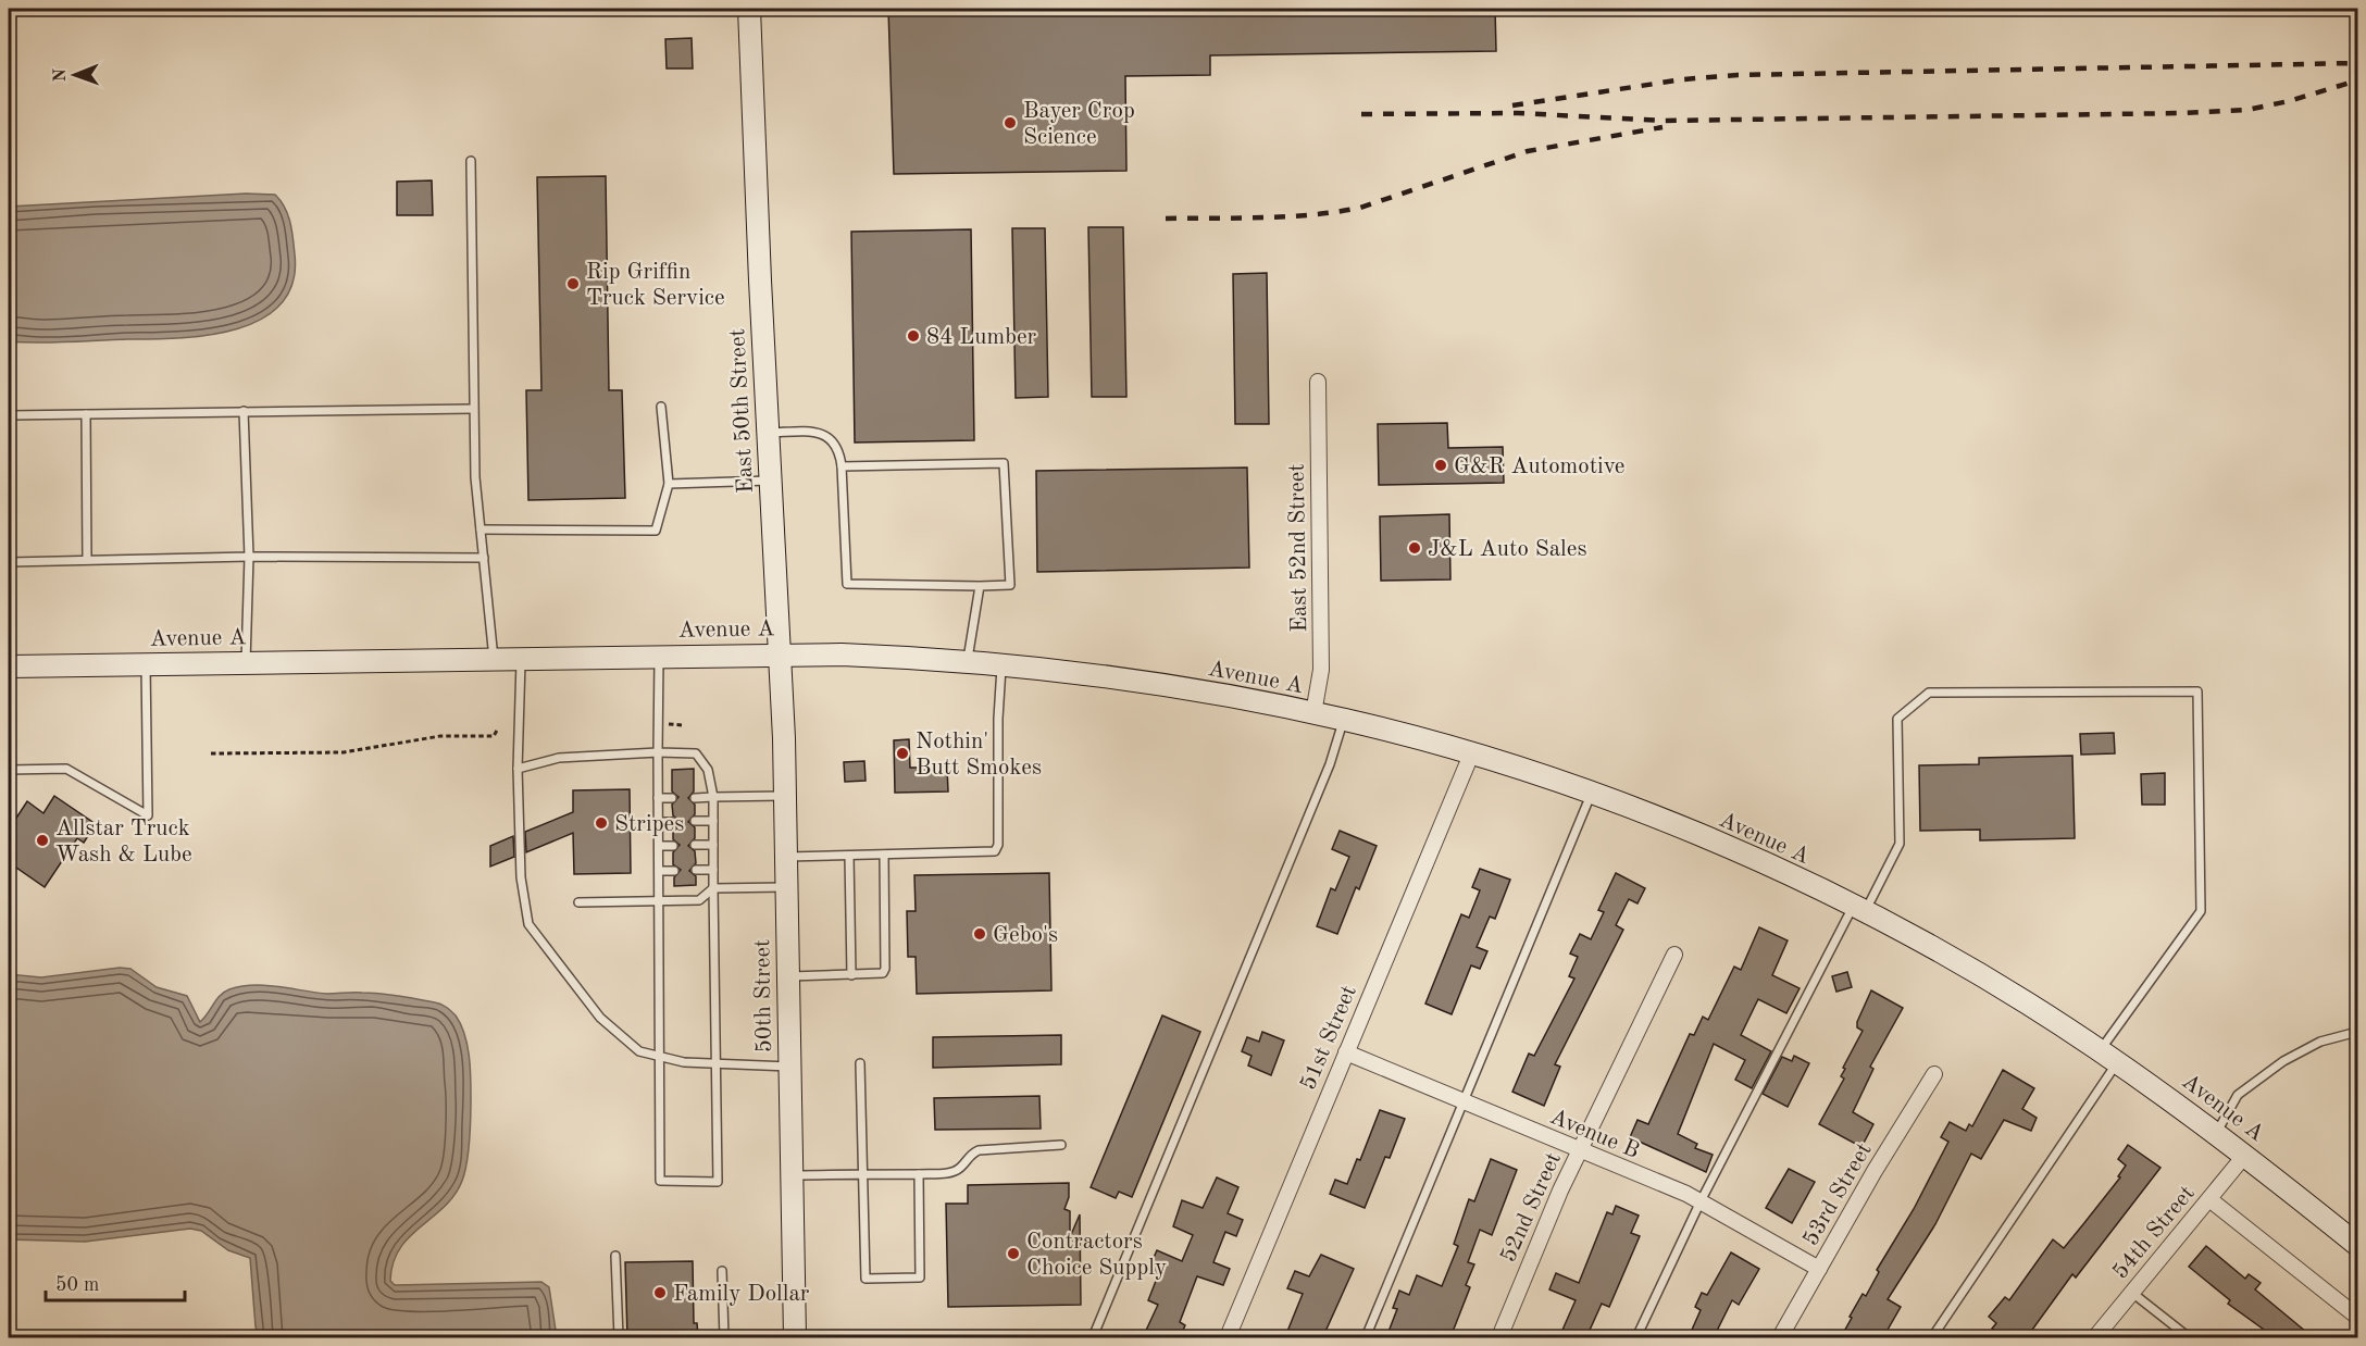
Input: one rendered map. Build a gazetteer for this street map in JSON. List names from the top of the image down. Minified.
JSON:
{"streets":{"main road":["East 50th Street","Avenue A","50th Street"],"street":["East 52nd Street","51st Street","Avenue B","53rd Street","52nd Street","54th Street"]},"crossings":[["East 50th Street","Avenue A"],["East 50th Street","50th Street"],["East 52nd Street","Avenue A"],["Avenue A","50th Street"],["Avenue A","51st Street"],["Avenue A","54th Street"],["51st Street","Avenue B"],["Avenue B","53rd Street"],["Avenue B","52nd Street"]],"places":["Bayer Crop Science","Rip Griffin Truck Service","84 Lumber","G&R Automotive","J&L Auto Sales","Nothin' Butt Smokes","Stripes","Allstar Truck Wash & Lube","Gebo's","Contractors Choice Supply","Family Dollar"],"scale_bar":"50 m","north":"left"}
